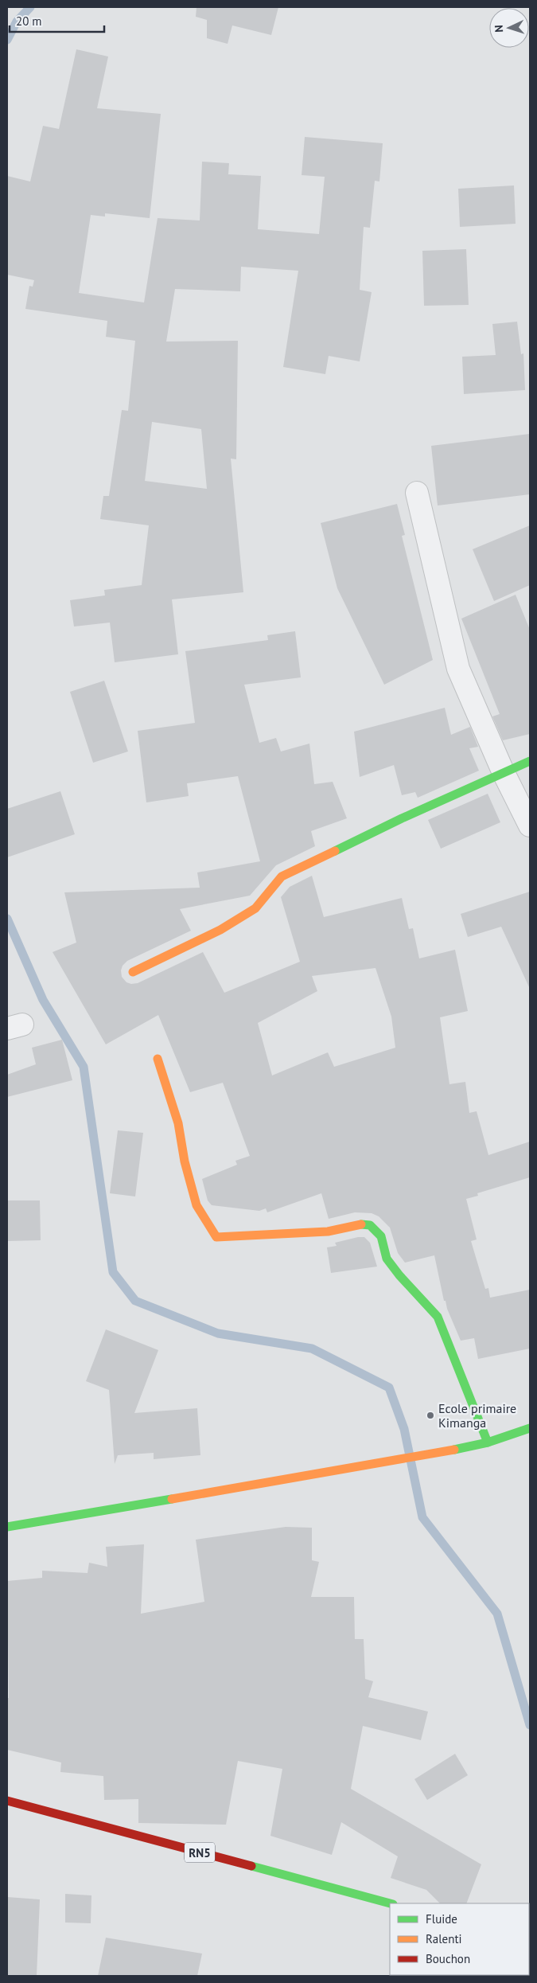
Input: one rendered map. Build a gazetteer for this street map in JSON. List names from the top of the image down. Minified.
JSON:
{"streets":{"main road":["RN5"]},"places":["Ecole primaire Kimanga"],"legend":["Fluide","Ralenti","Bouchon"],"scale_bar":"20 m","north":"left"}
